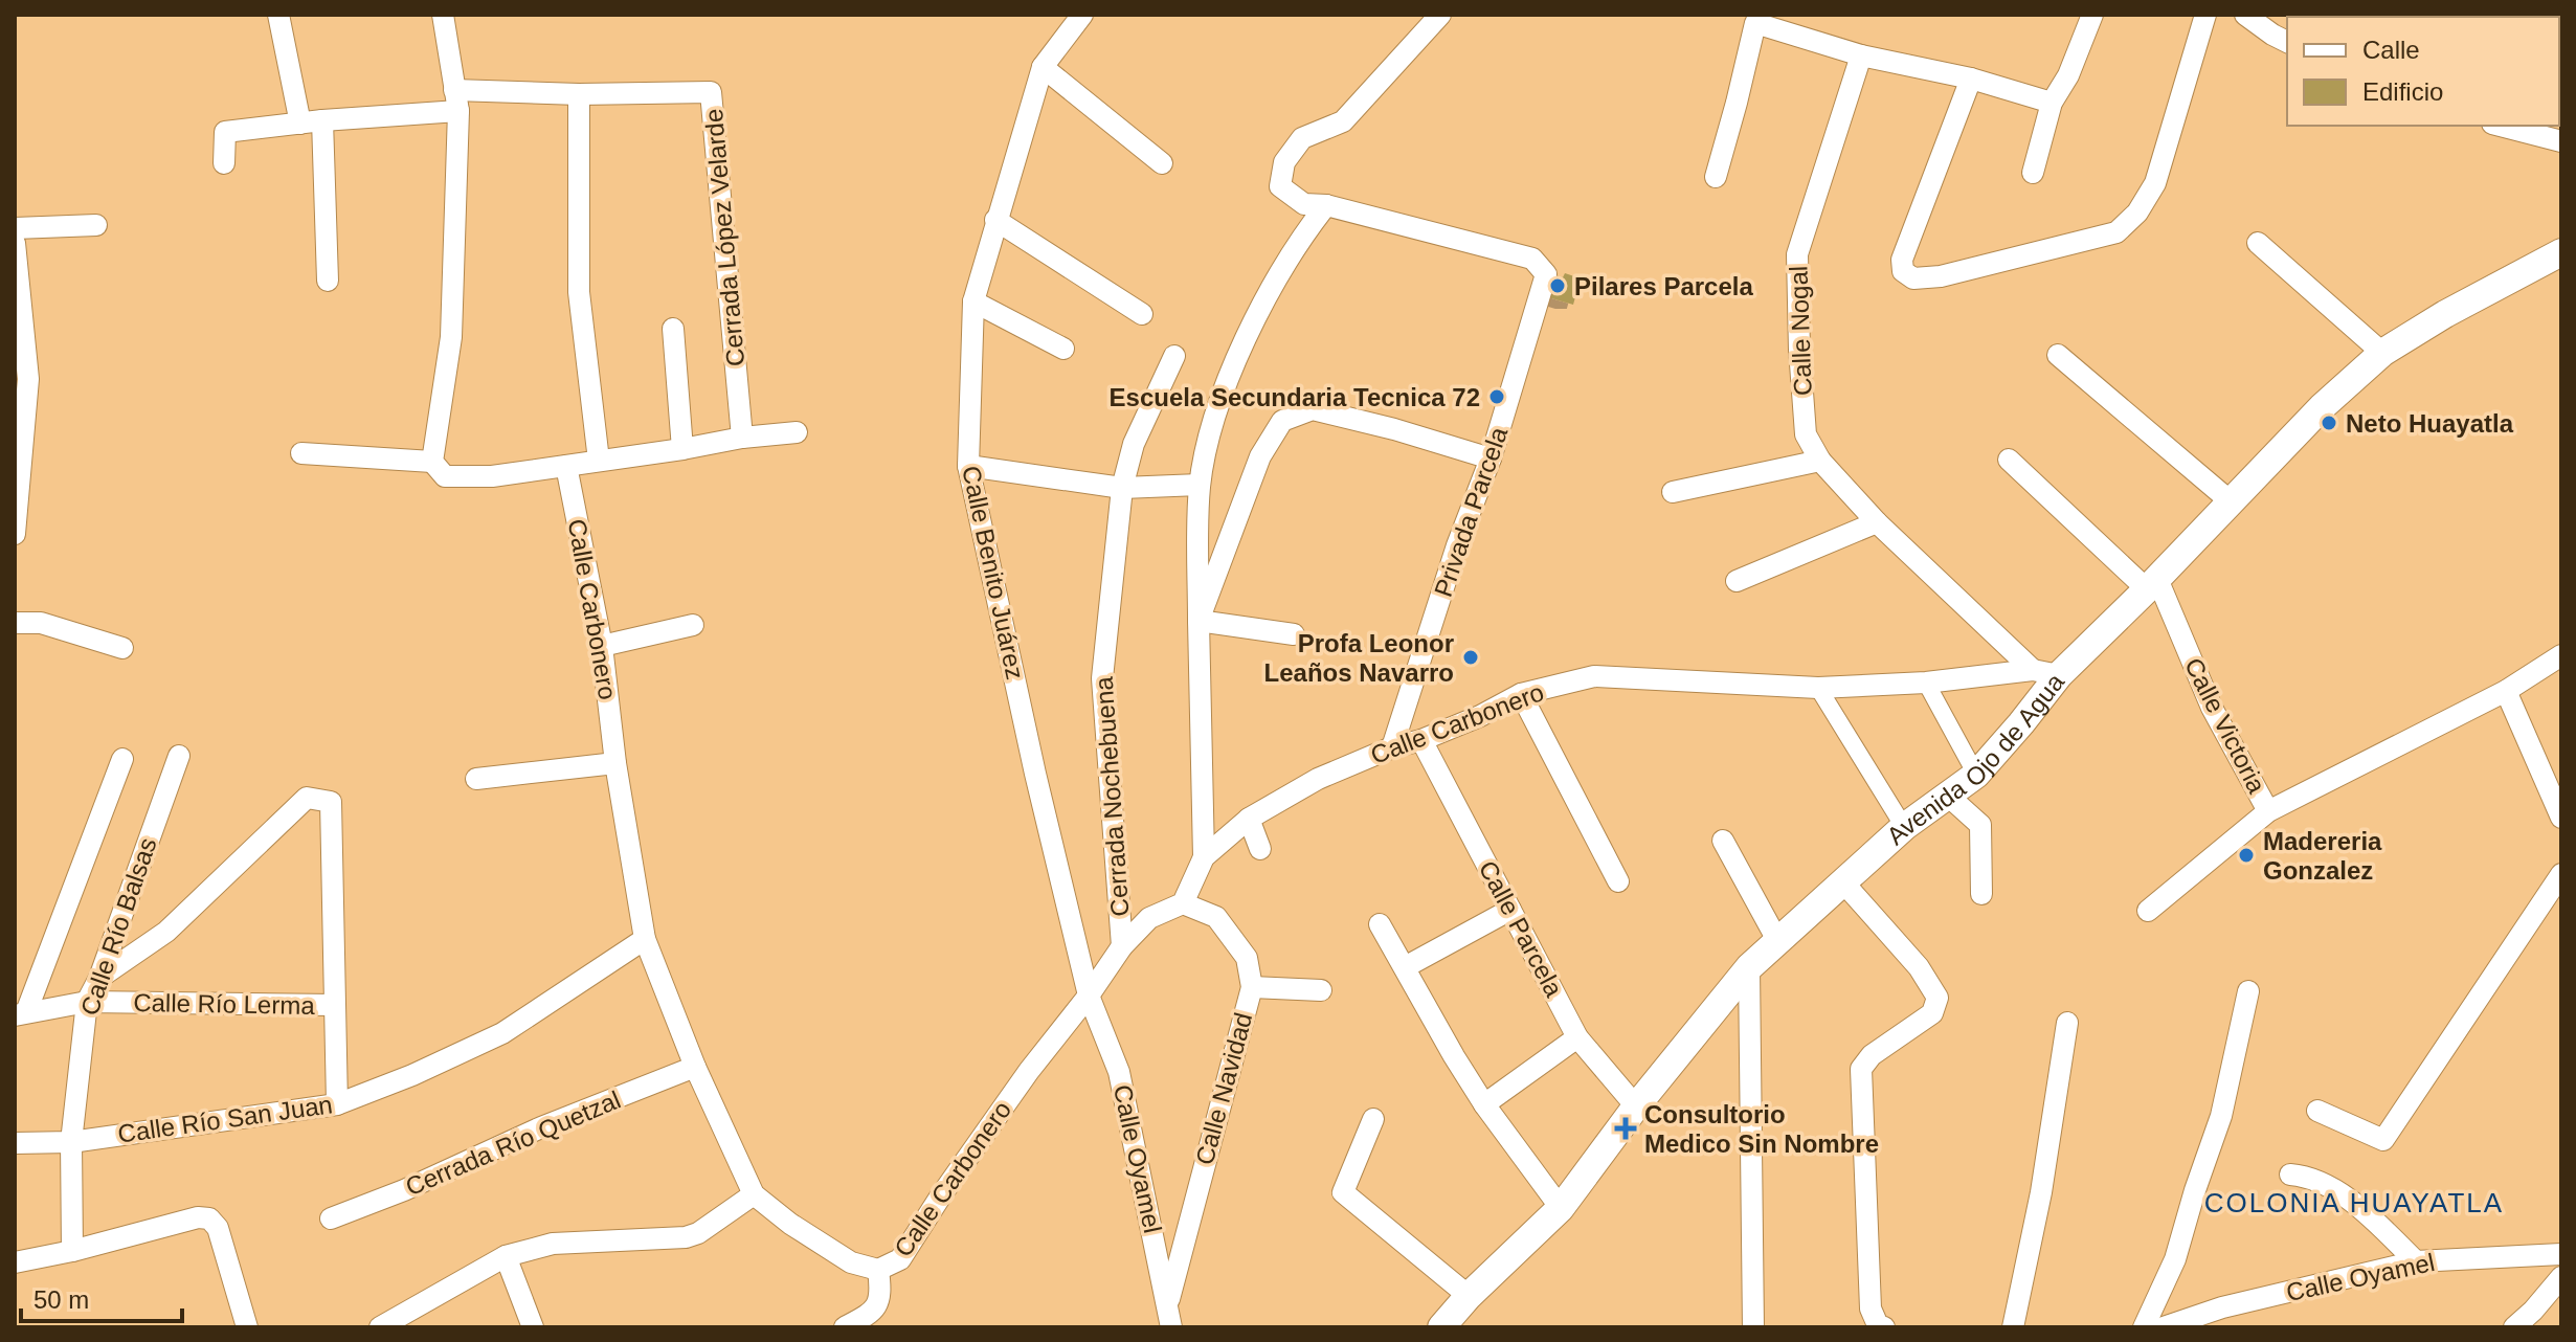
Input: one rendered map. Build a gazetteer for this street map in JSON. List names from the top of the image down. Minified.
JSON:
{"streets":{"street":["Cerrada López Velarde","Calle Nogal","Privada Parcela","Calle Benito Juárez","Calle Carbonero","Calle Victoria","Avenida Ojo de Agua","Cerrada Nochebuena","Calle Río Balsas","Calle Parcela","Calle Río Lerma","Calle Navidad","Calle Río San Juan","Cerrada Río Quetzal","Calle Oyamel"]},"crossings":[["Calle Nogal","Calle Carbonero"],["Calle Nogal","Avenida Ojo de Agua"],["Privada Parcela","Calle Carbonero"],["Calle Benito Juárez","Calle Carbonero"],["Calle Benito Juárez","Calle Oyamel"],["Calle Carbonero","Avenida Ojo de Agua"],["Calle Carbonero","Cerrada Nochebuena"],["Calle Carbonero","Calle Parcela"],["Calle Carbonero","Calle Navidad"],["Calle Carbonero","Calle Río San Juan"],["Calle Carbonero","Cerrada Río Quetzal"],["Calle Carbonero","Calle Oyamel"],["Calle Victoria","Avenida Ojo de Agua"],["Avenida Ojo de Agua","Calle Parcela"],["Calle Río Balsas","Calle Río Lerma"],["Calle Río Balsas","Calle Río San Juan"],["Calle Navidad","Calle Oyamel"]],"districts":["COLONIA HUAYATLA"],"places":{"other":["Pilares Parcela","Escuela Secundaria Tecnica 72","Neto Huayatla","Profa Leonor Leaños Navarro","Madereria Gonzalez"],"health":["Consultorio Medico Sin Nombre"]},"legend":["Calle","Edificio"],"scale_bar":"50 m"}
